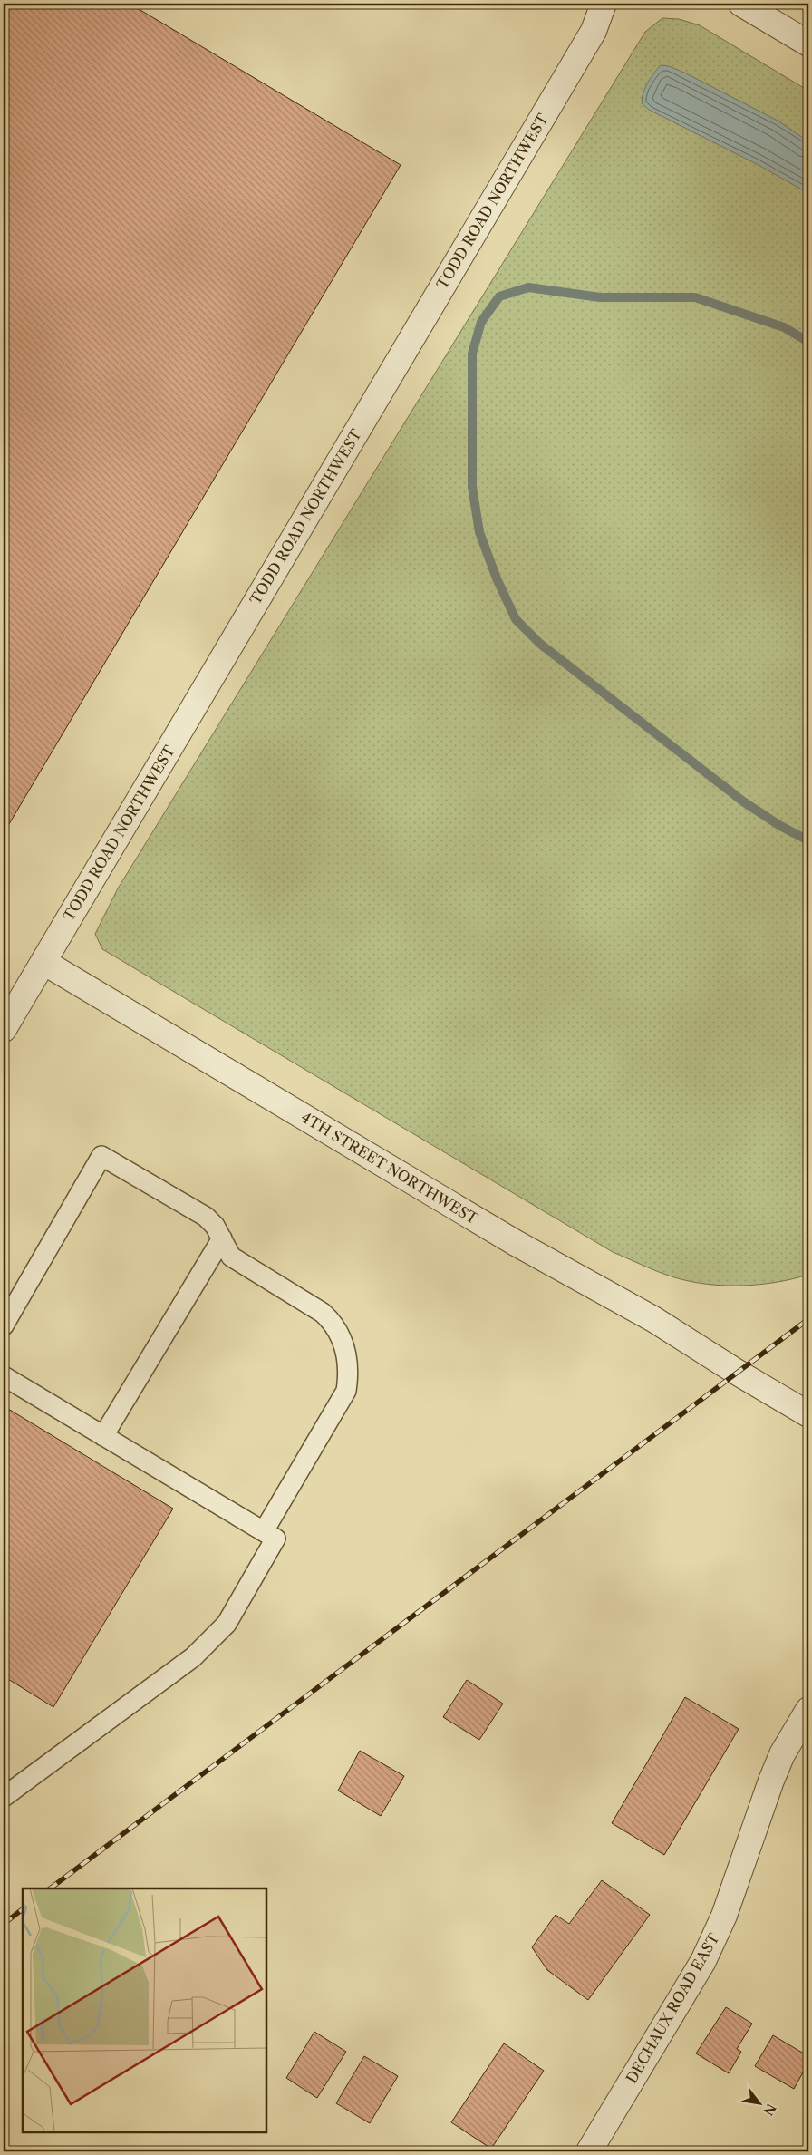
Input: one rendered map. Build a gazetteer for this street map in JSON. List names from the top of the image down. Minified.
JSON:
{"streets":{"street":["TODD ROAD NORTHWEST","4TH STREET NORTHWEST","DECHAUX ROAD EAST"]},"crossings":[["TODD ROAD NORTHWEST","4TH STREET NORTHWEST"]],"north":"bottom right"}
